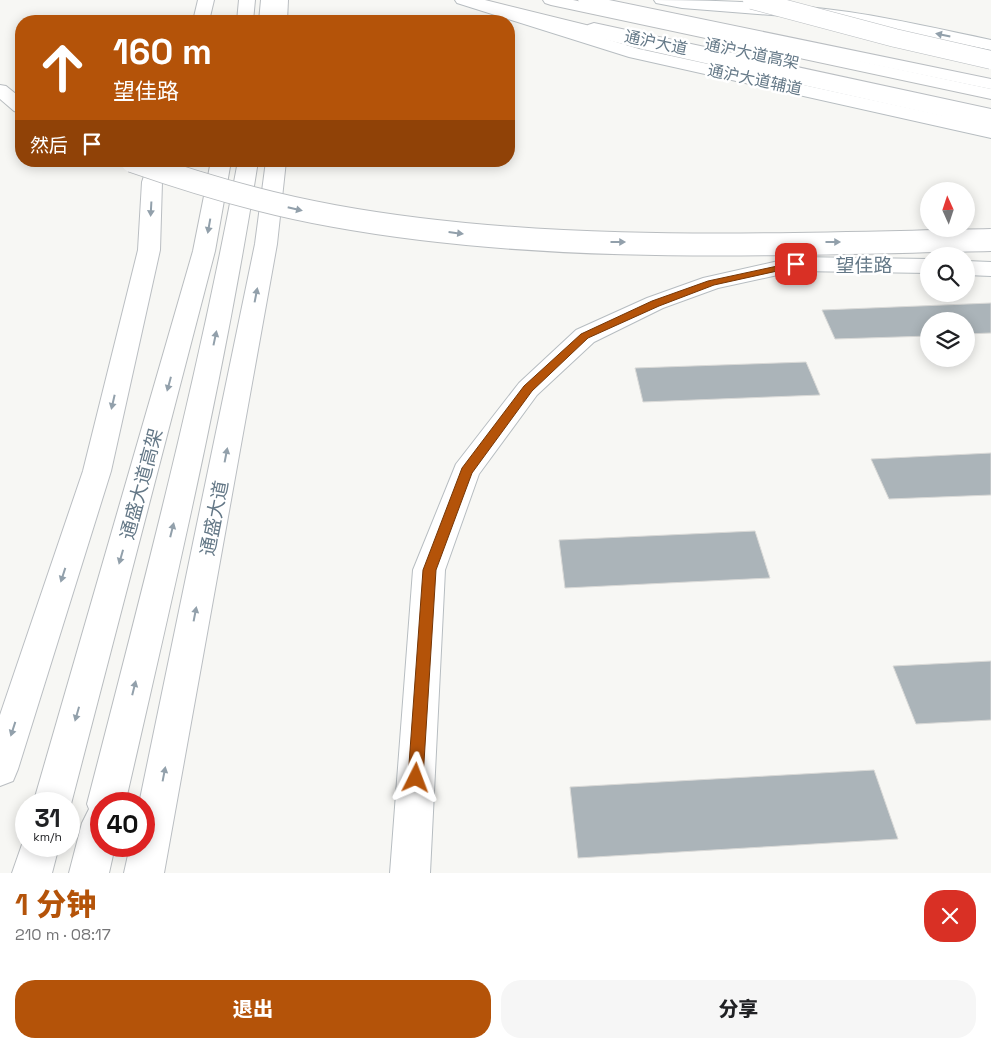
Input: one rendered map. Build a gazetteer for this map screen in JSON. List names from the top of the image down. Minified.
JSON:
{"streets":{"main road":["通沪大道","通沪大道高架","通沪大道辅道","望佳路","通盛大道高架","通盛大道"]},"crossings":[["通沪大道","通沪大道辅道"]],"north":"top","page":{"turn":["160 m","望佳路"],"then":"然后","speed":"31 km/h","limit":"40","heading":["1 分钟","210 m · 08:17"],"buttons":["退出","分享"]}}
